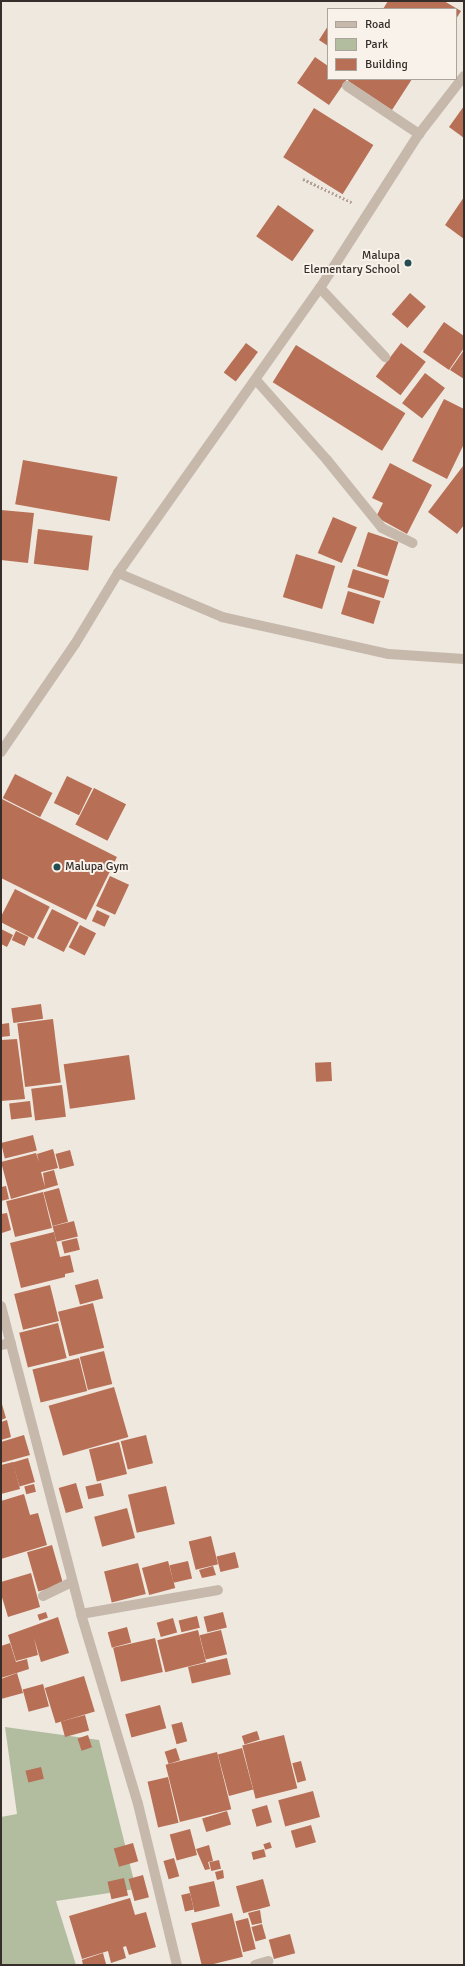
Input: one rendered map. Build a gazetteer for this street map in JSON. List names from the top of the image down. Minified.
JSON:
{"places":["Malupa Elementary School","Malupa Gym"],"legend":["Road","Park","Building"]}
